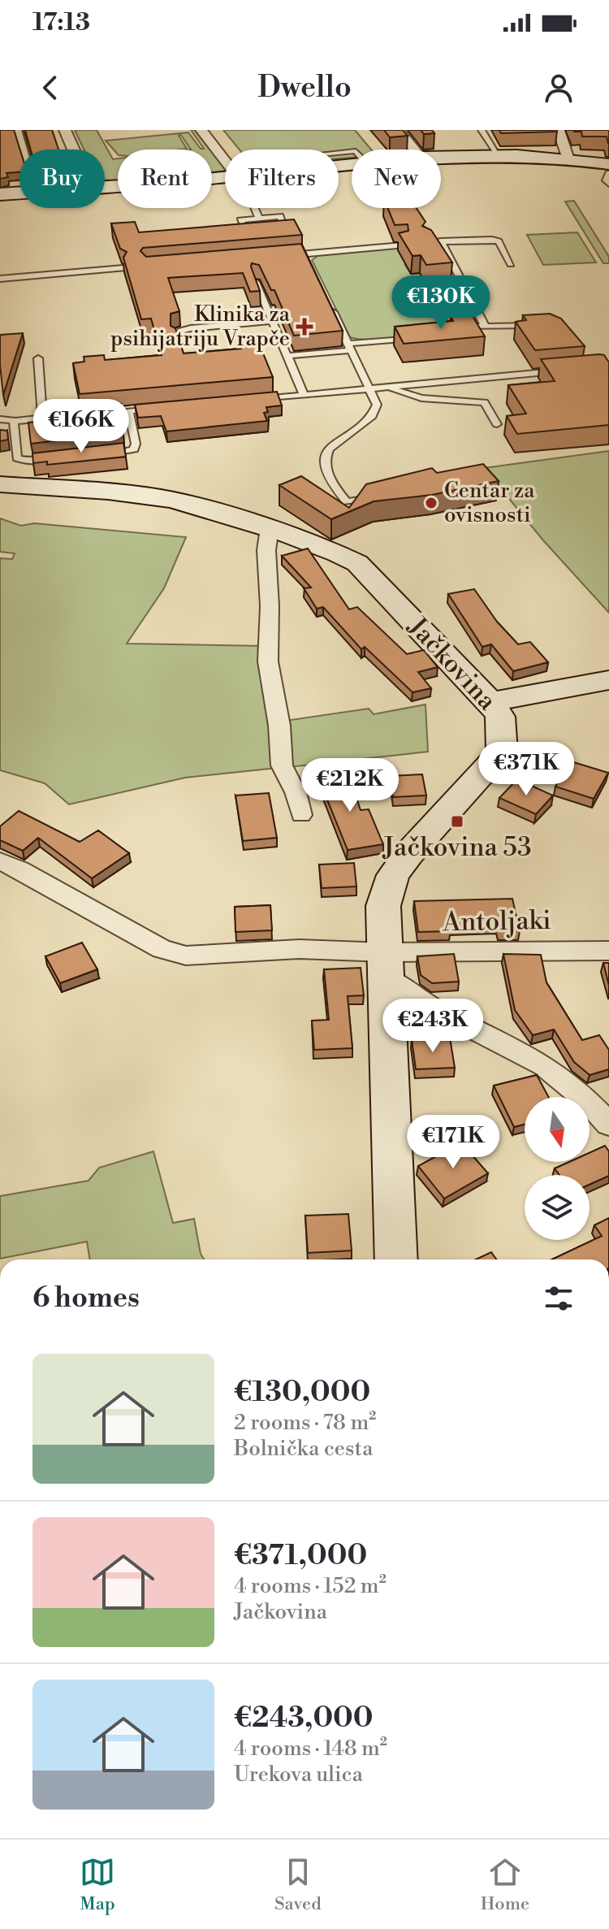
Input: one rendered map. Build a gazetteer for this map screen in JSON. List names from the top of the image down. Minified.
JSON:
{"streets":{"street":["Jačkovina","Antoljaki"]},"crossings":[["Jačkovina","Antoljaki"]],"places":{"health":["Klinika za psihijatriju Vrapče"],"other":["Centar za ovisnosti"],"transit":["Jačkovina 53"]},"north":"bottom","page":{"status":"17:13","header":"Dwello","chip":["Buy","Rent","Filters","New"],"price":["€130K","€166K","€371K","€212K","€243K","€171K"],"heading":"6 homes","list":[{"name":"€130,000","note":"2 rooms · 78 m² · Bolnička cesta"},{"name":"€371,000","note":"4 rooms · 152 m² · Jačkovina"},{"name":"€243,000","note":"4 rooms · 148 m² · Urekova ulica"}],"tabs":["Map","Saved","Home"]}}
